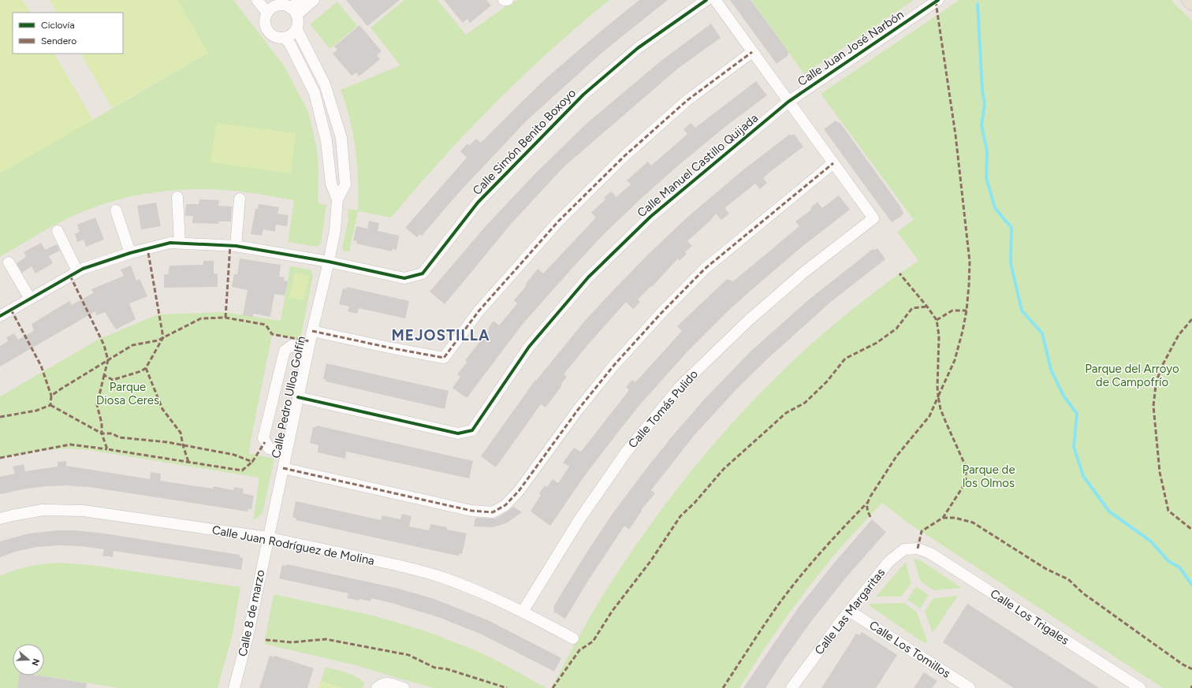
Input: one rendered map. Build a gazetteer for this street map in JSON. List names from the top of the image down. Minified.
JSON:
{"streets":{"street":["Calle Juan José Narbón","Calle Simón Benito Boxoyo","Calle Manuel Castillo Quijada","Calle Pedro Ulloa Golfín","Calle Tomás Pulido","Calle Juan Rodríguez de Molina","Calle Las Margaritas","Calle 8 de marzo","Calle Los Trigales","Calle Los Tomillos"]},"crossings":[["Calle Juan José Narbón","Calle Manuel Castillo Quijada"],["Calle Simón Benito Boxoyo","Calle Pedro Ulloa Golfín"],["Calle Manuel Castillo Quijada","Calle Pedro Ulloa Golfín"],["Calle Pedro Ulloa Golfín","Calle Juan Rodríguez de Molina"],["Calle Pedro Ulloa Golfín","Calle 8 de marzo"],["Calle Tomás Pulido","Calle Juan Rodríguez de Molina"],["Calle Juan Rodríguez de Molina","Calle 8 de marzo"],["Calle Las Margaritas","Calle Los Trigales"],["Calle Las Margaritas","Calle Los Tomillos"]],"districts":["MEJOSTILLA"],"parks":["Parque del Arroyo de Campofrío","Parque Diosa Ceres","Parque de los Olmos"],"legend":["Ciclovía","Sendero"],"north":"right"}
